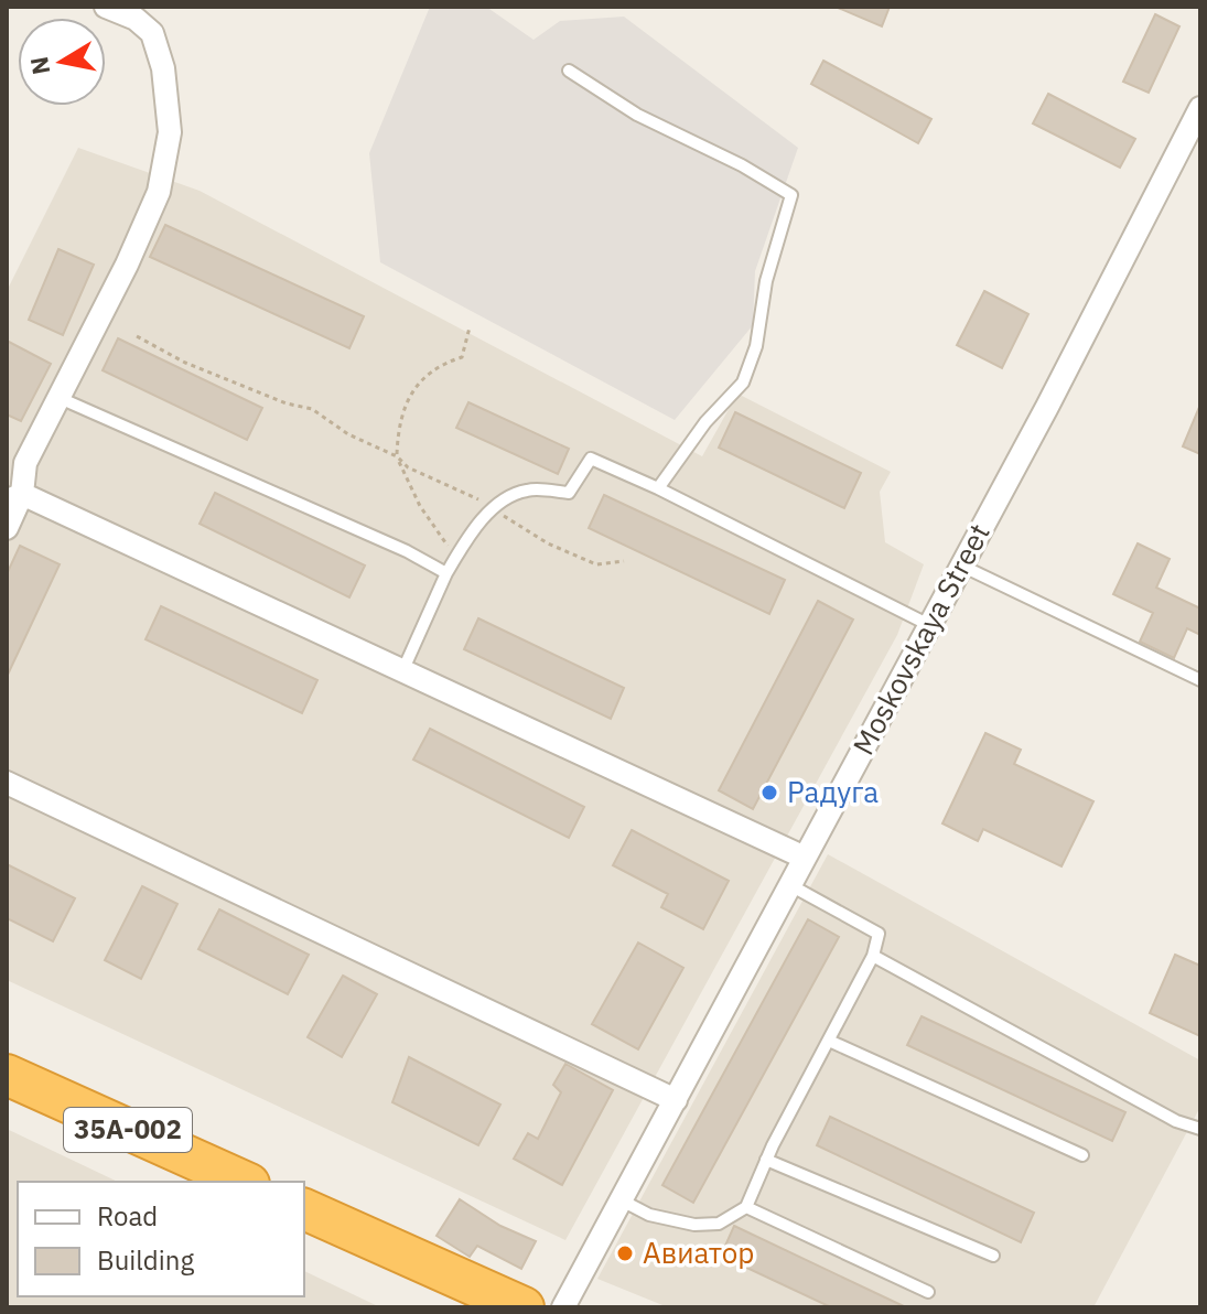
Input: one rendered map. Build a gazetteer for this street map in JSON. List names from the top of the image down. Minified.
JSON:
{"streets":{"highway":["35А-002"],"street":["Moskovskaya Street"]},"places":["Радуга","Авиатор"],"legend":["Road","Building"],"north":"left"}
